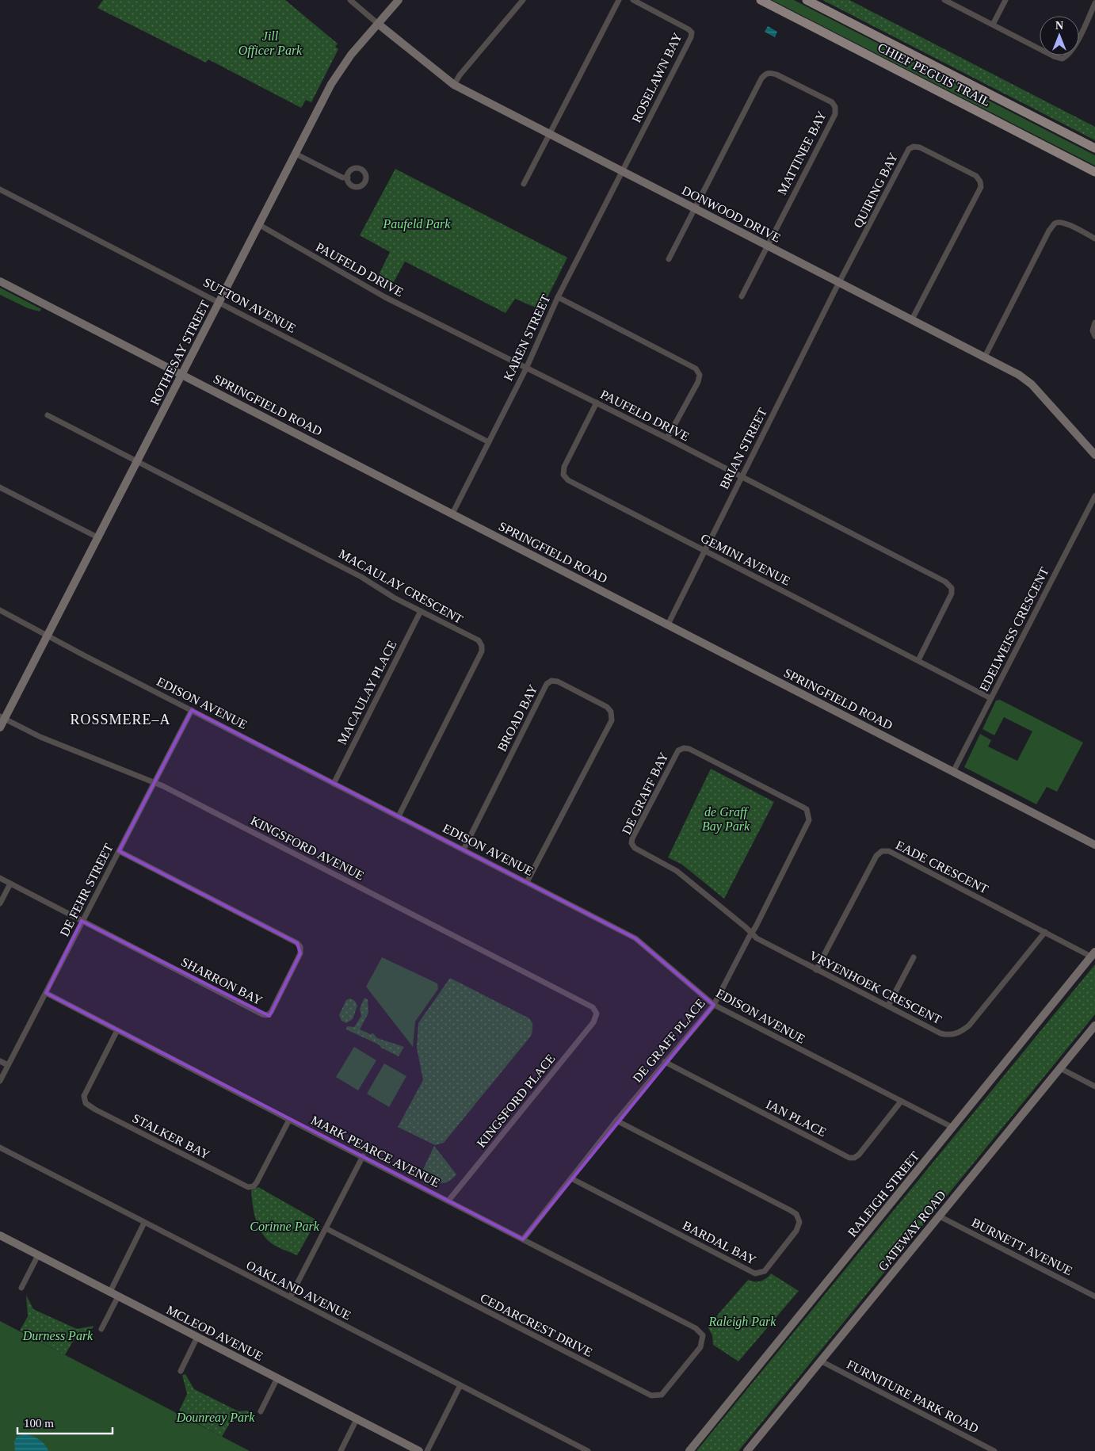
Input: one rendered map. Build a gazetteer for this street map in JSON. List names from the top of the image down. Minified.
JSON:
{"streets":{"main road":["CHIEF PEGUIS TRAIL"],"street":["ROSELAWN BAY","MATTINEE BAY","QUIRING BAY","DONWOOD DRIVE","PAUFELD DRIVE","SUTTON AVENUE","KAREN STREET","ROTHESAY STREET","SPRINGFIELD ROAD","BRIAN STREET","GEMINI AVENUE","MACAULAY CRESCENT","EDELWEISS CRESCENT","MACAULAY PLACE","EDISON AVENUE","BROAD BAY","DE GRAFF BAY","KINGSFORD AVENUE","EADE CRESCENT","DE FEHR STREET","SHARRON BAY","VRYENHOEK CRESCENT","DE GRAFF PLACE","KINGSFORD PLACE","IAN PLACE","STALKER BAY","MARK PEARCE AVENUE","RALEIGH STREET","GATEWAY ROAD","BARDAL BAY","BURNETT AVENUE","OAKLAND AVENUE","CEDARCREST DRIVE","MCLEOD AVENUE","FURNITURE PARK ROAD"]},"crossings":[["ROSELAWN BAY","DONWOOD DRIVE"],["ROSELAWN BAY","KAREN STREET"],["MATTINEE BAY","DONWOOD DRIVE"],["QUIRING BAY","DONWOOD DRIVE"],["QUIRING BAY","BRIAN STREET"],["DONWOOD DRIVE","KAREN STREET"],["DONWOOD DRIVE","ROTHESAY STREET"],["DONWOOD DRIVE","BRIAN STREET"],["PAUFELD DRIVE","KAREN STREET"],["PAUFELD DRIVE","ROTHESAY STREET"],["PAUFELD DRIVE","BRIAN STREET"],["PAUFELD DRIVE","GEMINI AVENUE"],["SUTTON AVENUE","KAREN STREET"],["SUTTON AVENUE","ROTHESAY STREET"],["KAREN STREET","SPRINGFIELD ROAD"],["ROTHESAY STREET","SPRINGFIELD ROAD"],["ROTHESAY STREET","MACAULAY CRESCENT"],["ROTHESAY STREET","EDISON AVENUE"],["ROTHESAY STREET","KINGSFORD AVENUE"],["SPRINGFIELD ROAD","BRIAN STREET"],["SPRINGFIELD ROAD","EDELWEISS CRESCENT"],["BRIAN STREET","GEMINI AVENUE"],["GEMINI AVENUE","EDELWEISS CRESCENT"],["MACAULAY CRESCENT","MACAULAY PLACE"],["MACAULAY CRESCENT","EDISON AVENUE"],["MACAULAY PLACE","EDISON AVENUE"],["EDISON AVENUE","BROAD BAY"],["EDISON AVENUE","DE FEHR STREET"],["EDISON AVENUE","DE GRAFF PLACE"],["EDISON AVENUE","IAN PLACE"],["EDISON AVENUE","RALEIGH STREET"],["DE GRAFF BAY","VRYENHOEK CRESCENT"],["DE GRAFF BAY","DE GRAFF PLACE"],["KINGSFORD AVENUE","DE FEHR STREET"],["KINGSFORD AVENUE","KINGSFORD PLACE"],["EADE CRESCENT","VRYENHOEK CRESCENT"],["EADE CRESCENT","RALEIGH STREET"],["DE FEHR STREET","SHARRON BAY"],["DE FEHR STREET","MARK PEARCE AVENUE"],["VRYENHOEK CRESCENT","DE GRAFF PLACE"],["DE GRAFF PLACE","IAN PLACE"],["DE GRAFF PLACE","MARK PEARCE AVENUE"],["DE GRAFF PLACE","BARDAL BAY"],["KINGSFORD PLACE","MARK PEARCE AVENUE"],["STALKER BAY","MARK PEARCE AVENUE"],["MARK PEARCE AVENUE","CEDARCREST DRIVE"],["GATEWAY ROAD","BURNETT AVENUE"],["GATEWAY ROAD","FURNITURE PARK ROAD"]],"districts":["ROSSMERE–A"],"parks":["Jill Officer Park","Paufeld Park","de Graff Bay Park","Corinne Park","Raleigh Park","Durness Park","Dounreay Park"],"scale_bar":"100 m","north":"top"}
